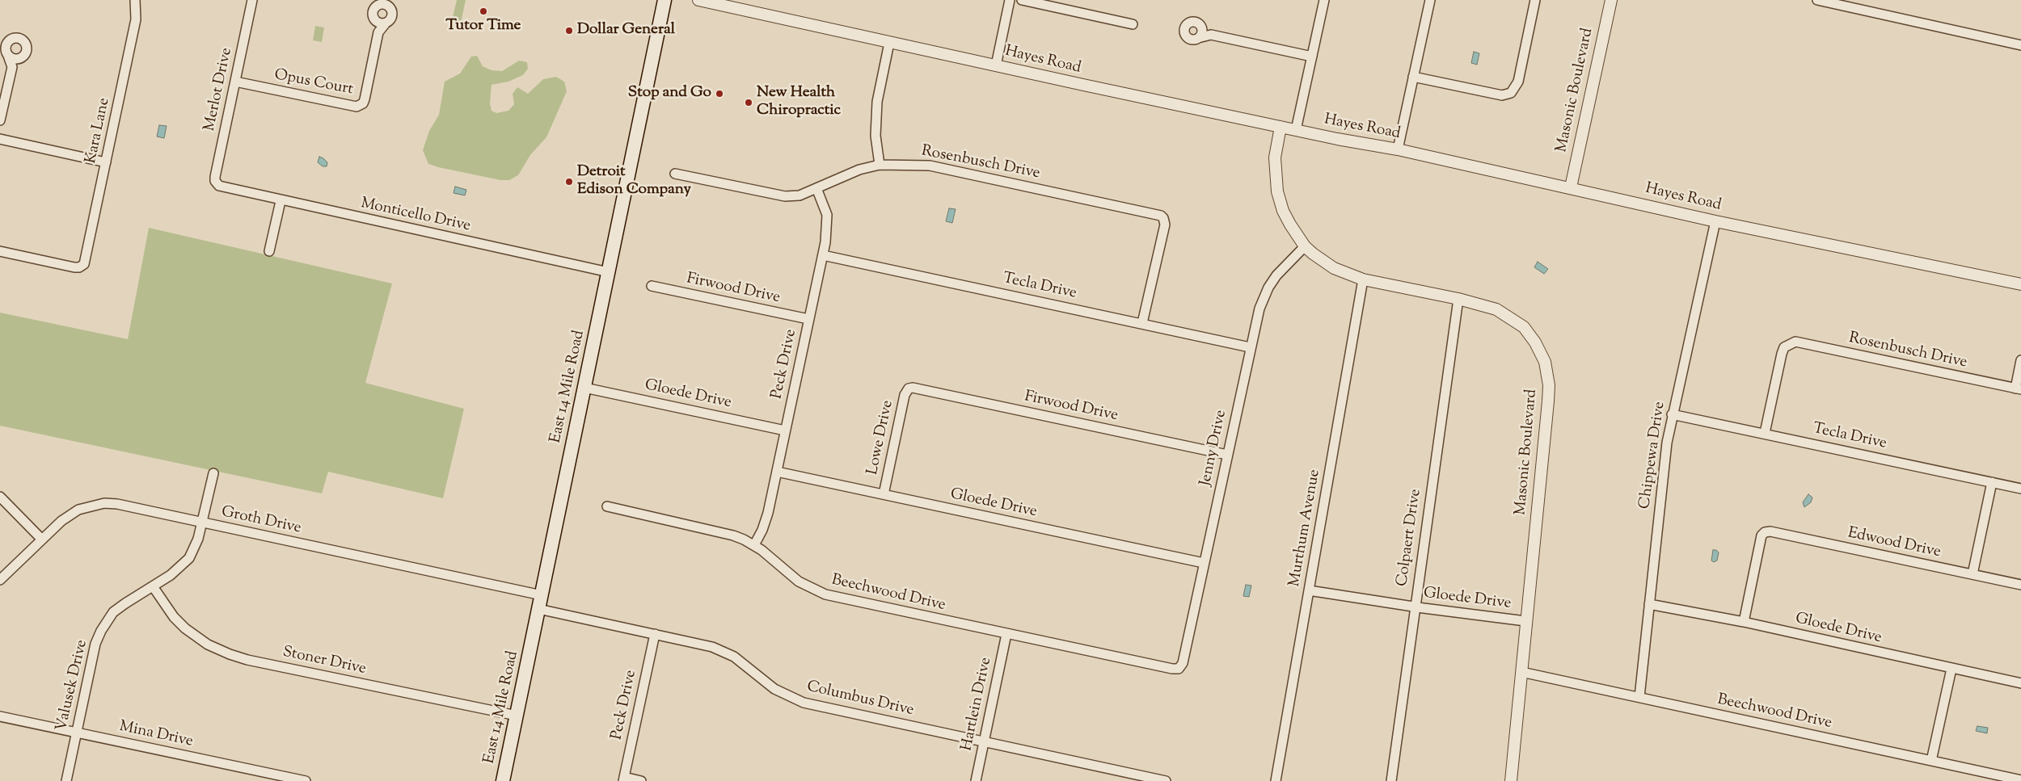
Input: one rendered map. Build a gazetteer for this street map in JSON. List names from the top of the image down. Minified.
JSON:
{"streets":{"main road":["East 14 Mile Road"],"street":["Hayes Road","Opus Court","Merlot Drive","Masonic Boulevard","Kara Lane","Rosenbusch Drive","Monticello Drive","Tecla Drive","Firwood Drive","Peck Drive","Gloede Drive","Lowe Drive","Jenny Drive","Chippewa Drive","Groth Drive","Murthum Avenue","Colpaert Drive","Edwood Drive","Beechwood Drive","Stoner Drive","Valusek Drive","Columbus Drive","Hartlein Drive","Mina Drive"]},"crossings":[["Hayes Road","Masonic Boulevard"],["Hayes Road","Chippewa Drive"],["Opus Court","Merlot Drive"],["Merlot Drive","Monticello Drive"],["Masonic Boulevard","Gloede Drive"],["Masonic Boulevard","Jenny Drive"],["Masonic Boulevard","Murthum Avenue"],["Masonic Boulevard","Colpaert Drive"],["Masonic Boulevard","Beechwood Drive"],["Rosenbusch Drive","Tecla Drive"],["Rosenbusch Drive","Peck Drive"],["Monticello Drive","East 14 Mile Road"],["Tecla Drive","Peck Drive"],["Tecla Drive","Jenny Drive"],["Tecla Drive","Chippewa Drive"],["Firwood Drive","Peck Drive"],["Firwood Drive","Lowe Drive"],["Firwood Drive","Jenny Drive"],["Peck Drive","Gloede Drive"],["Peck Drive","Beechwood Drive"],["Peck Drive","Columbus Drive"],["East 14 Mile Road","Gloede Drive"],["East 14 Mile Road","Groth Drive"],["East 14 Mile Road","Stoner Drive"],["East 14 Mile Road","Columbus Drive"],["Gloede Drive","Lowe Drive"],["Gloede Drive","Jenny Drive"],["Gloede Drive","Chippewa Drive"],["Gloede Drive","Murthum Avenue"],["Gloede Drive","Colpaert Drive"],["Gloede Drive","Edwood Drive"],["Jenny Drive","Beechwood Drive"],["Chippewa Drive","Beechwood Drive"],["Groth Drive","Valusek Drive"],["Beechwood Drive","Hartlein Drive"],["Stoner Drive","Valusek Drive"],["Valusek Drive","Mina Drive"],["Columbus Drive","Hartlein Drive"]],"places":["Tutor Time","Dollar General","Stop and Go","New Health Chiropractic","Detroit Edison Company"]}
